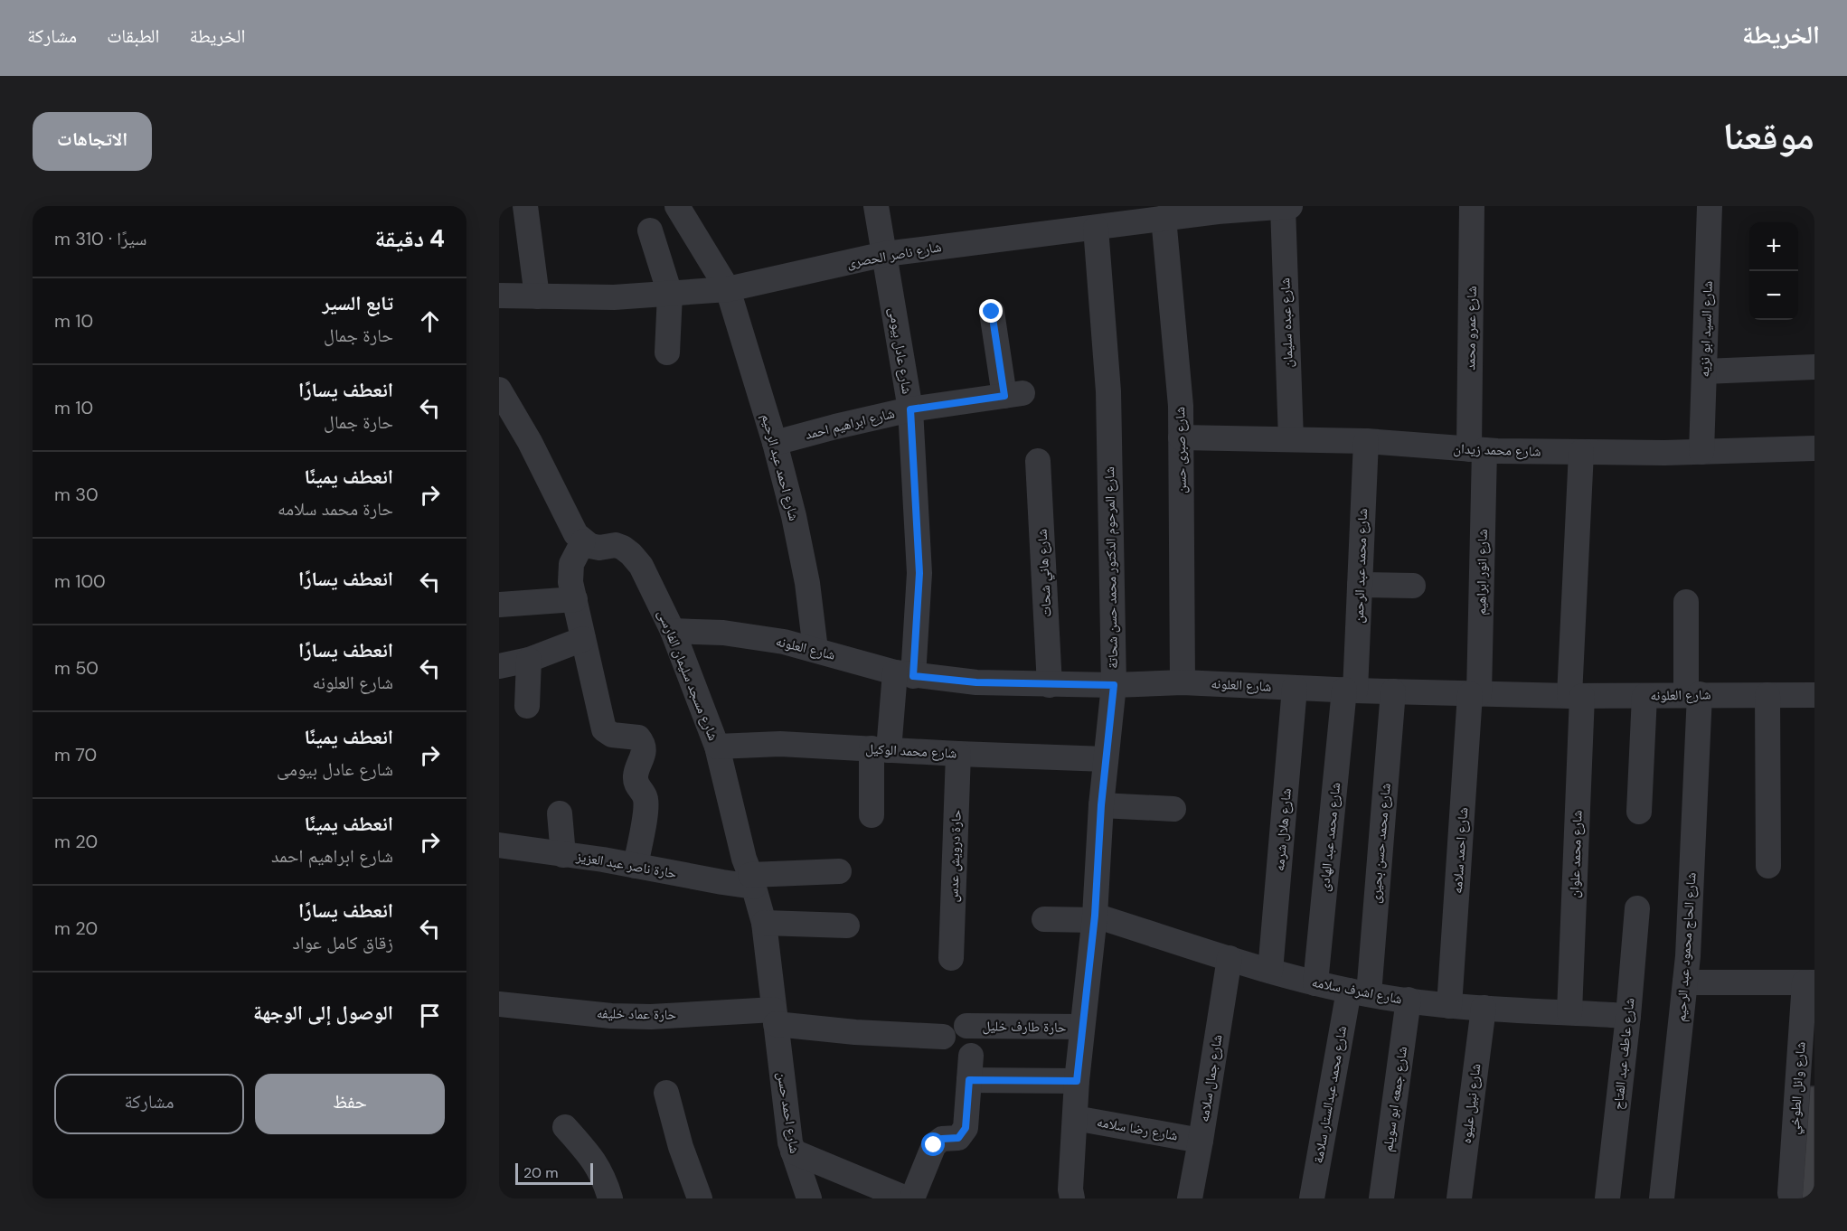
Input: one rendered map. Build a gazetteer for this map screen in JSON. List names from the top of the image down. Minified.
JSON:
{"streets":{"street":["شارع ناصر الحصرى","شارع عبده سليمان","شارع عمرو محمد","شارع السيد ابو نزيه","شارع عادل بيومى","شارع ابراهيم احمد","شارع صبرى حسن","شارع محمد زيدان","شارع احمد عبد الرحيم","شارع محمد عبد الرحمن","شارع المرحوم الدكتور محمد حسن شحاتة","شارع انور ابراهيم","شارع هاني شحات","شارع العلونه","شارع مسجد سليمان الفارسى","شارع محمد الوكيل","شارع هلال شرمه","شارع محمد عبد الهادى","شارع محمد حسن بحيرى","شارع احمد سلامه","شارع محمد علوان","حارة درويش عدس","حارة ناصر عبد العزيز","شارع الحاج محمود عبد الرحيم","شارع اشرف سلامه","حارة عماد خليفه","حارة طارف خليل","شارع عاطف عبد الفتاح","شارع جمال سلامه","شارع وائل الطوخي","شارع محمد عبدالستار سلامة","شارع جمعه ابو سويلم","شارع نبيل عليوه","شارع احمد حسن","شارع رضا سلامه"]},"crossings":[["شارع ناصر الحصرى","شارع عبده سليمان"],["شارع ناصر الحصرى","شارع عادل بيومى"],["شارع ناصر الحصرى","شارع صبرى حسن"],["شارع ناصر الحصرى","شارع احمد عبد الرحيم"],["شارع ناصر الحصرى","شارع المرحوم الدكتور محمد حسن شحاتة"],["شارع عبده سليمان","شارع محمد زيدان"],["شارع عمرو محمد","شارع محمد زيدان"],["شارع عمرو محمد","شارع انور ابراهيم"],["شارع السيد ابو نزيه","شارع محمد زيدان"],["شارع عادل بيومى","شارع ابراهيم احمد"],["شارع عادل بيومى","شارع العلونه"],["شارع عادل بيومى","شارع محمد الوكيل"],["شارع ابراهيم احمد","شارع احمد عبد الرحيم"],["شارع صبرى حسن","شارع محمد زيدان"],["شارع صبرى حسن","شارع العلونه"],["شارع محمد زيدان","شارع محمد عبد الرحمن"],["شارع محمد زيدان","شارع انور ابراهيم"],["شارع محمد زيدان","شارع محمد علوان"],["شارع احمد عبد الرحيم","شارع العلونه"],["شارع محمد عبد الرحمن","شارع العلونه"],["شارع محمد عبد الرحمن","شارع محمد عبد الهادى"],["شارع المرحوم الدكتور محمد حسن شحاتة","شارع العلونه"],["شارع المرحوم الدكتور محمد حسن شحاتة","شارع محمد الوكيل"],["شارع المرحوم الدكتور محمد حسن شحاتة","شارع اشرف سلامه"],["شارع المرحوم الدكتور محمد حسن شحاتة","حارة طارف خليل"],["شارع المرحوم الدكتور محمد حسن شحاتة","شارع رضا سلامه"],["شارع انور ابراهيم","شارع العلونه"],["شارع انور ابراهيم","شارع احمد سلامه"],["شارع هاني شحات","شارع العلونه"],["شارع العلونه","شارع مسجد سليمان الفارسى"],["شارع العلونه","شارع هلال شرمه"],["شارع العلونه","شارع محمد عبد الهادى"],["شارع العلونه","شارع محمد حسن بحيرى"],["شارع العلونه","شارع احمد سلامه"],["شارع العلونه","شارع محمد علوان"],["شارع العلونه","شارع الحاج محمود عبد الرحيم"],["شارع مسجد سليمان الفارسى","شارع محمد الوكيل"],["شارع مسجد سليمان الفارسى","حارة ناصر عبد العزيز"],["شارع مسجد سليمان الفارسى","حارة عماد خليفه"],["شارع مسجد سليمان الفارسى","شارع احمد حسن"],["شارع محمد الوكيل","حارة درويش عدس"],["شارع هلال شرمه","شارع اشرف سلامه"],["شارع محمد عبد الهادى","شارع اشرف سلامه"],["شارع محمد حسن بحيرى","شارع اشرف سلامه"],["شارع محمد حسن بحيرى","شارع محمد عبدالستار سلامة"],["شارع احمد سلامه","شارع اشرف سلامه"],["شارع محمد علوان","شارع اشرف سلامه"],["شارع اشرف سلامه","شارع عاطف عبد الفتاح"],["شارع اشرف سلامه","شارع جمال سلامه"],["شارع اشرف سلامه","شارع محمد عبدالستار سلامة"],["شارع اشرف سلامه","شارع جمعه ابو سويلم"],["شارع اشرف سلامه","شارع نبيل عليوه"],["حارة عماد خليفه","شارع احمد حسن"],["شارع جمال سلامه","شارع رضا سلامه"]],"scale_bar":"20 m","page":{"header":"الخريطة","nav":["الخريطة","الطبقات","مشاركة"],"title":"موقعنا","buttons":["الاتجاهات",["حفظ","مشاركة"]],"heading":["4 دقيقة","سيرًا · 310 m"],"map_buttons":["+","−"],"list":[["تابع السير","حارة جمال","10 m"],["انعطف يسارًا","حارة جمال","10 m"],["انعطف يمينًا","حارة محمد سلامه","30 m"],["انعطف يسارًا","100 m"],["انعطف يسارًا","شارع العلونه","50 m"],["انعطف يمينًا","شارع عادل بيومى","70 m"],["انعطف يمينًا","شارع ابراهيم احمد","20 m"],["انعطف يسارًا","زقاق كامل عواد","20 m"],"الوصول إلى الوجهة"],"scale":"20 m"}}
